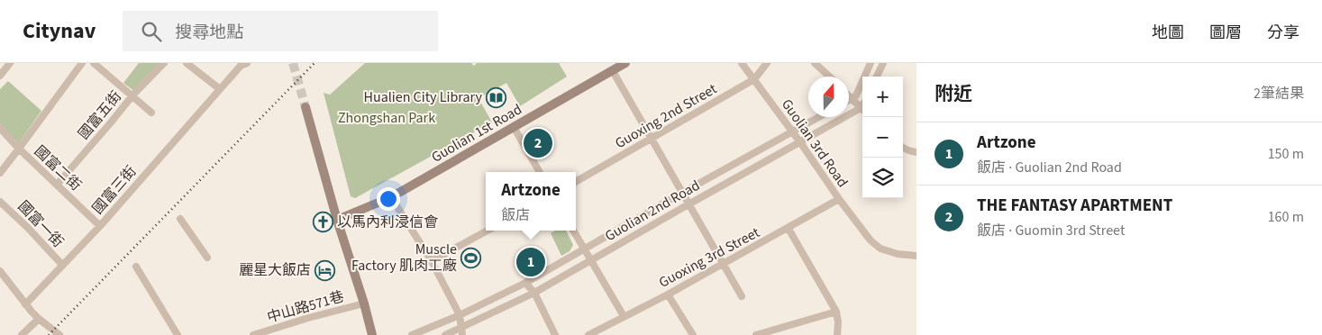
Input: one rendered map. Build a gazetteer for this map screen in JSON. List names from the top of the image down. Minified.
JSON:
{"streets":{"street":["國富五街","Guoxing 2nd Street","Guolian 1st Road","Guolian 3rd Road","國富二街","國富三街","Guolian 2nd Road","國富一街","Guoxing 3rd Street","中山路571巷"]},"crossings":[["國富五街","國富二街"],["Guoxing 2nd Street","Guolian 3rd Road"],["Guolian 3rd Road","Guolian 2nd Road"],["Guolian 3rd Road","Guoxing 3rd Street"],["國富二街","國富三街"],["國富三街","國富一街"]],"parks":["Zhongshan Park"],"places":{"library":["Hualien City Library"],"church":["以馬內利浸信會"],"sports":["Muscle Factory 肌肉工廠"],"hotel":["麗星大飯店"]},"north":"top","page":{"header":"Citynav","search":"搜尋地點","nav":["地圖","圖層","分享"],"heading":["附近","2筆結果"],"map_buttons":["+","−"],"list":[{"mark":"1","name":"Artzone","note":"飯店 · Guolian 2nd Road","value":"150 m"},{"mark":"2","name":"THE FANTASY APARTMENT","note":"飯店 · Guomin 3rd Street","value":"160 m"}],"pins":["2","1"],"popup":["Artzone","飯店"]}}
